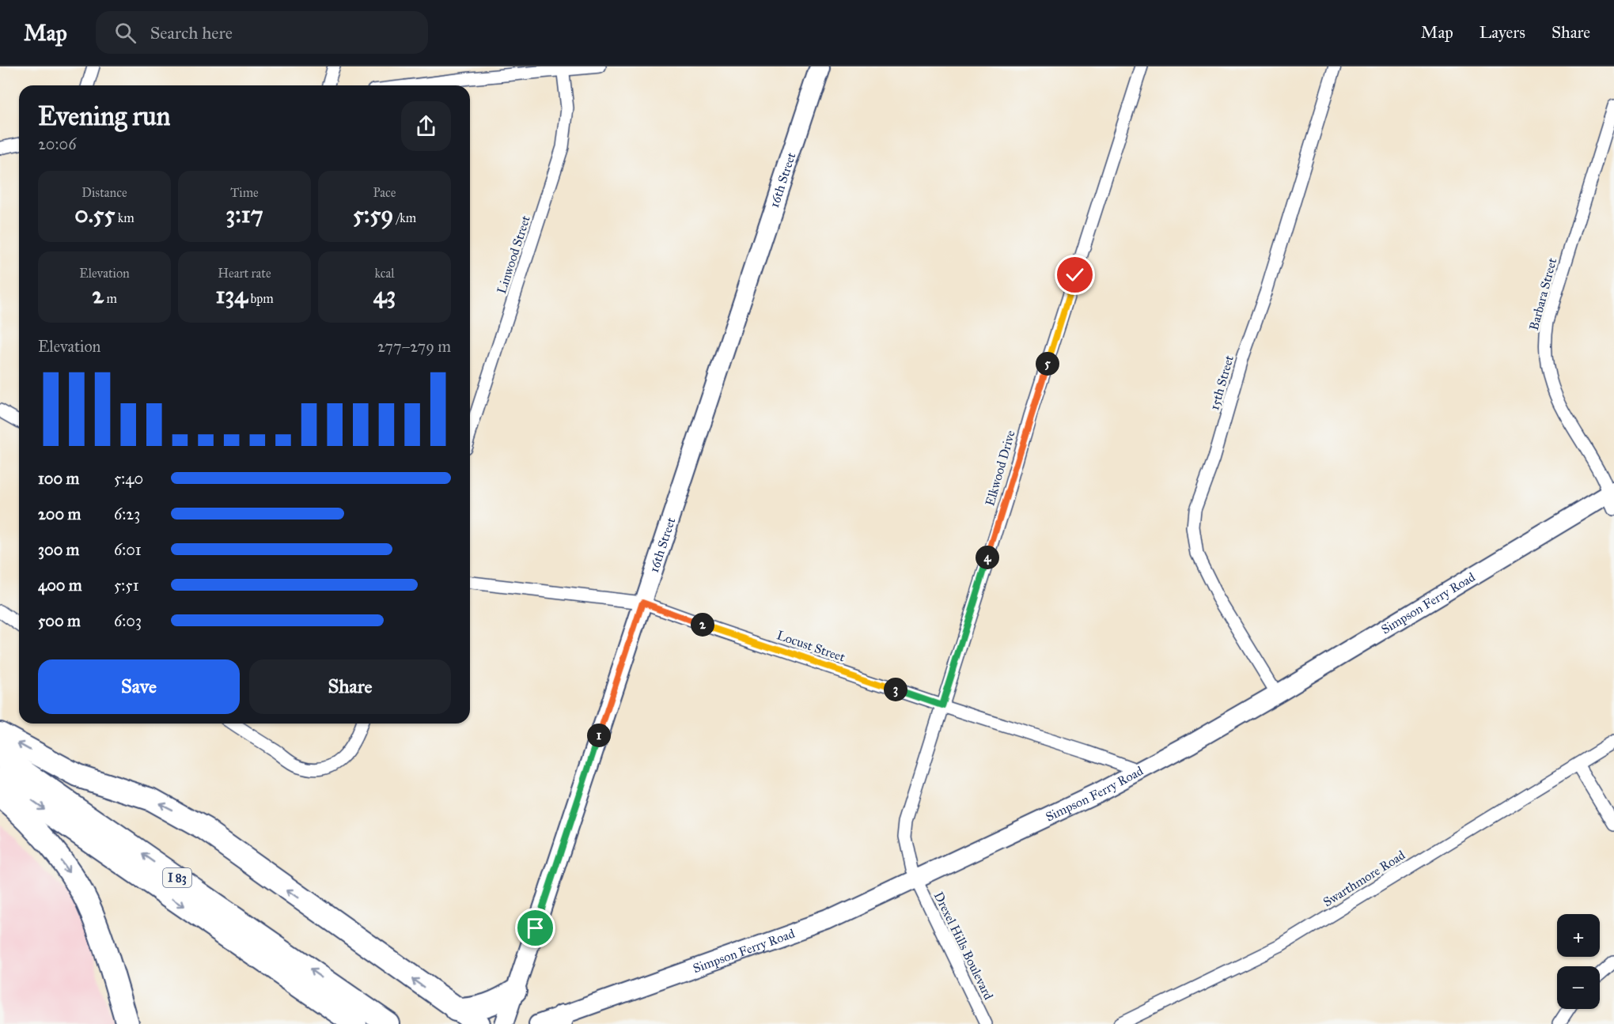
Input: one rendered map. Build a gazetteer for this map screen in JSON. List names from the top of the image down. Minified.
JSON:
{"streets":{"highway":["I 83"],"main road":["16th Street","Simpson Ferry Road"],"street":["Linwood Street","Barbara Street","15th Street","Elkwood Drive","Locust Street","Swarthmore Road","Drexel Hills Boulevard"]},"crossings":[["16th Street","Locust Street"],["Barbara Street","Simpson Ferry Road"],["15th Street","Simpson Ferry Road"],["Elkwood Drive","Simpson Ferry Road"],["Elkwood Drive","Locust Street"],["Elkwood Drive","Drexel Hills Boulevard"],["Simpson Ferry Road","Locust Street"],["Simpson Ferry Road","Drexel Hills Boulevard"]],"page":{"header":"Map","search":"Search here","nav":["Map","Layers","Share"],"heading":["Evening run","20:06"],"stats":[["Distance","0.55 km"],["Time","3:17"],["Pace","5:59 /km"],["Elevation","2 m"],["Heart rate","134 bpm"],["kcal","43"]],"chart":["Elevation","277–279 m"],"pins":["5","4","2","3","1"],"list":[{"name":"100 m","note":"5:40"},{"name":"200 m","note":"6:23"},{"name":"300 m","note":"6:01"},{"name":"400 m","note":"5:51"},{"name":"500 m","note":"6:03"}],"buttons":["Save","Share"],"map_buttons":["+","−"]}}
